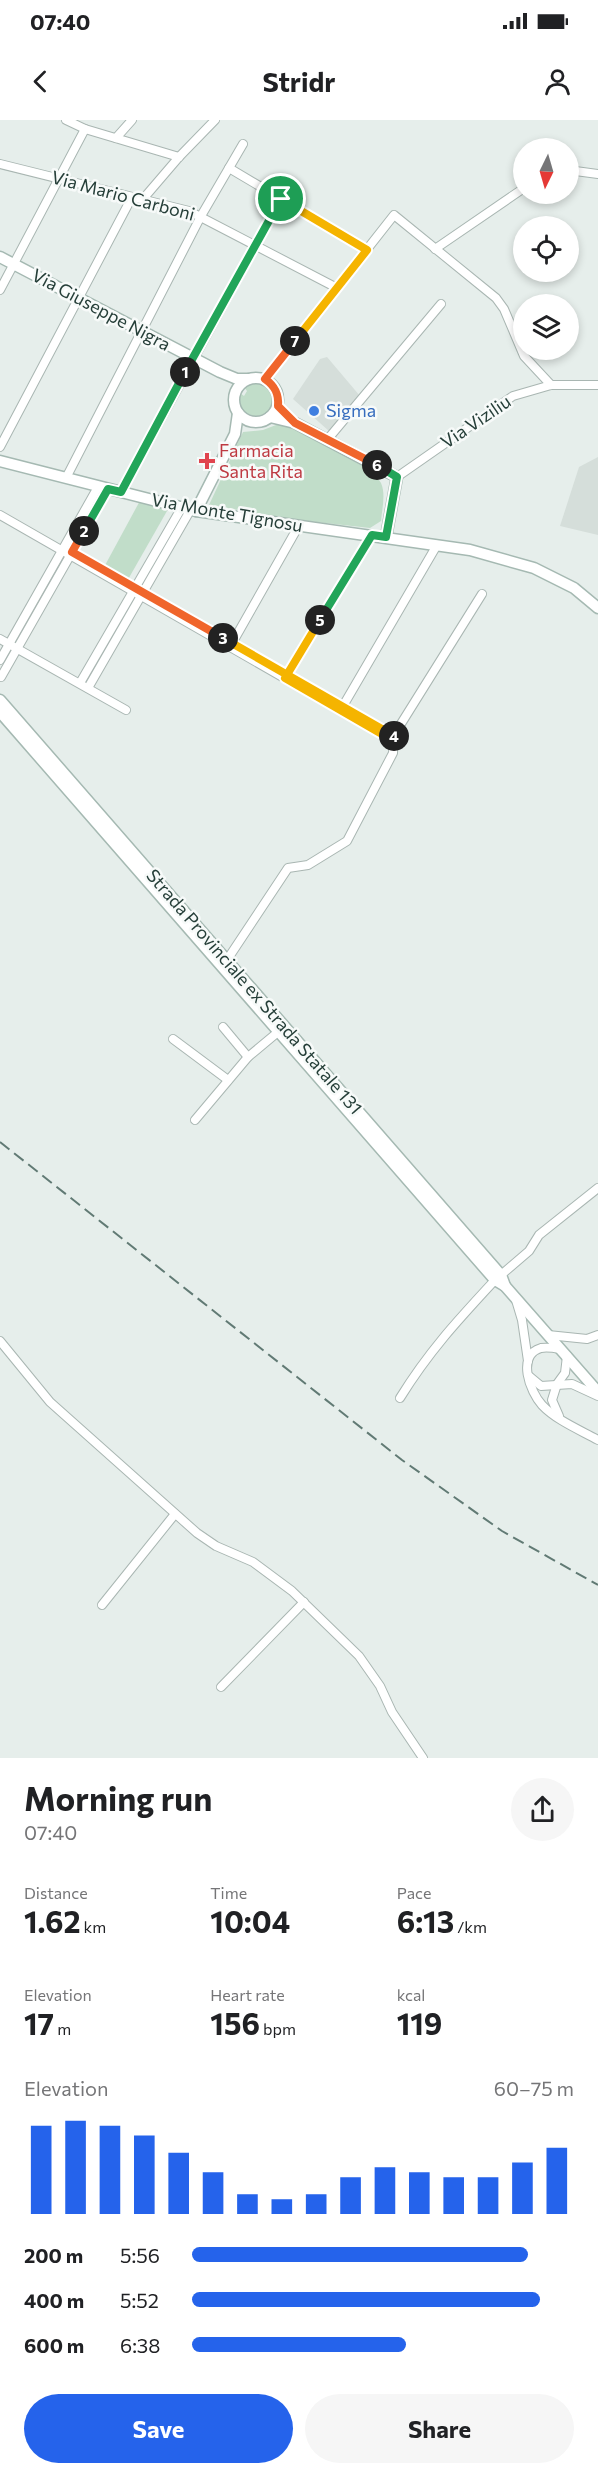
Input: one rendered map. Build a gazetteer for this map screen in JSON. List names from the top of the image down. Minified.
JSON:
{"streets":{"main road":["Via Giuseppe Nigra","Via Monte Tignosu","Strada Provinciale ex Strada Statale 131"],"street":["Via Mario Carboni","Via Viziliu"]},"places":{"other":["Sigma"],"health":["Farmacia Santa Rita"]},"north":"bottom","page":{"status":"07:40","header":"Stridr","pins":["7","1","6","2","5","3","4"],"heading":["Morning run","07:40"],"stats":[["Distance","1.62 km"],["Time","10:04"],["Pace","6:13 /km"],["Elevation","17 m"],["Heart rate","156 bpm"],["kcal","119"]],"chart":["Elevation","60–75 m"],"list":[{"name":"200 m","note":"5:56"},{"name":"400 m","note":"5:52"},{"name":"600 m","note":"6:38"}],"buttons":["Save","Share"]}}
